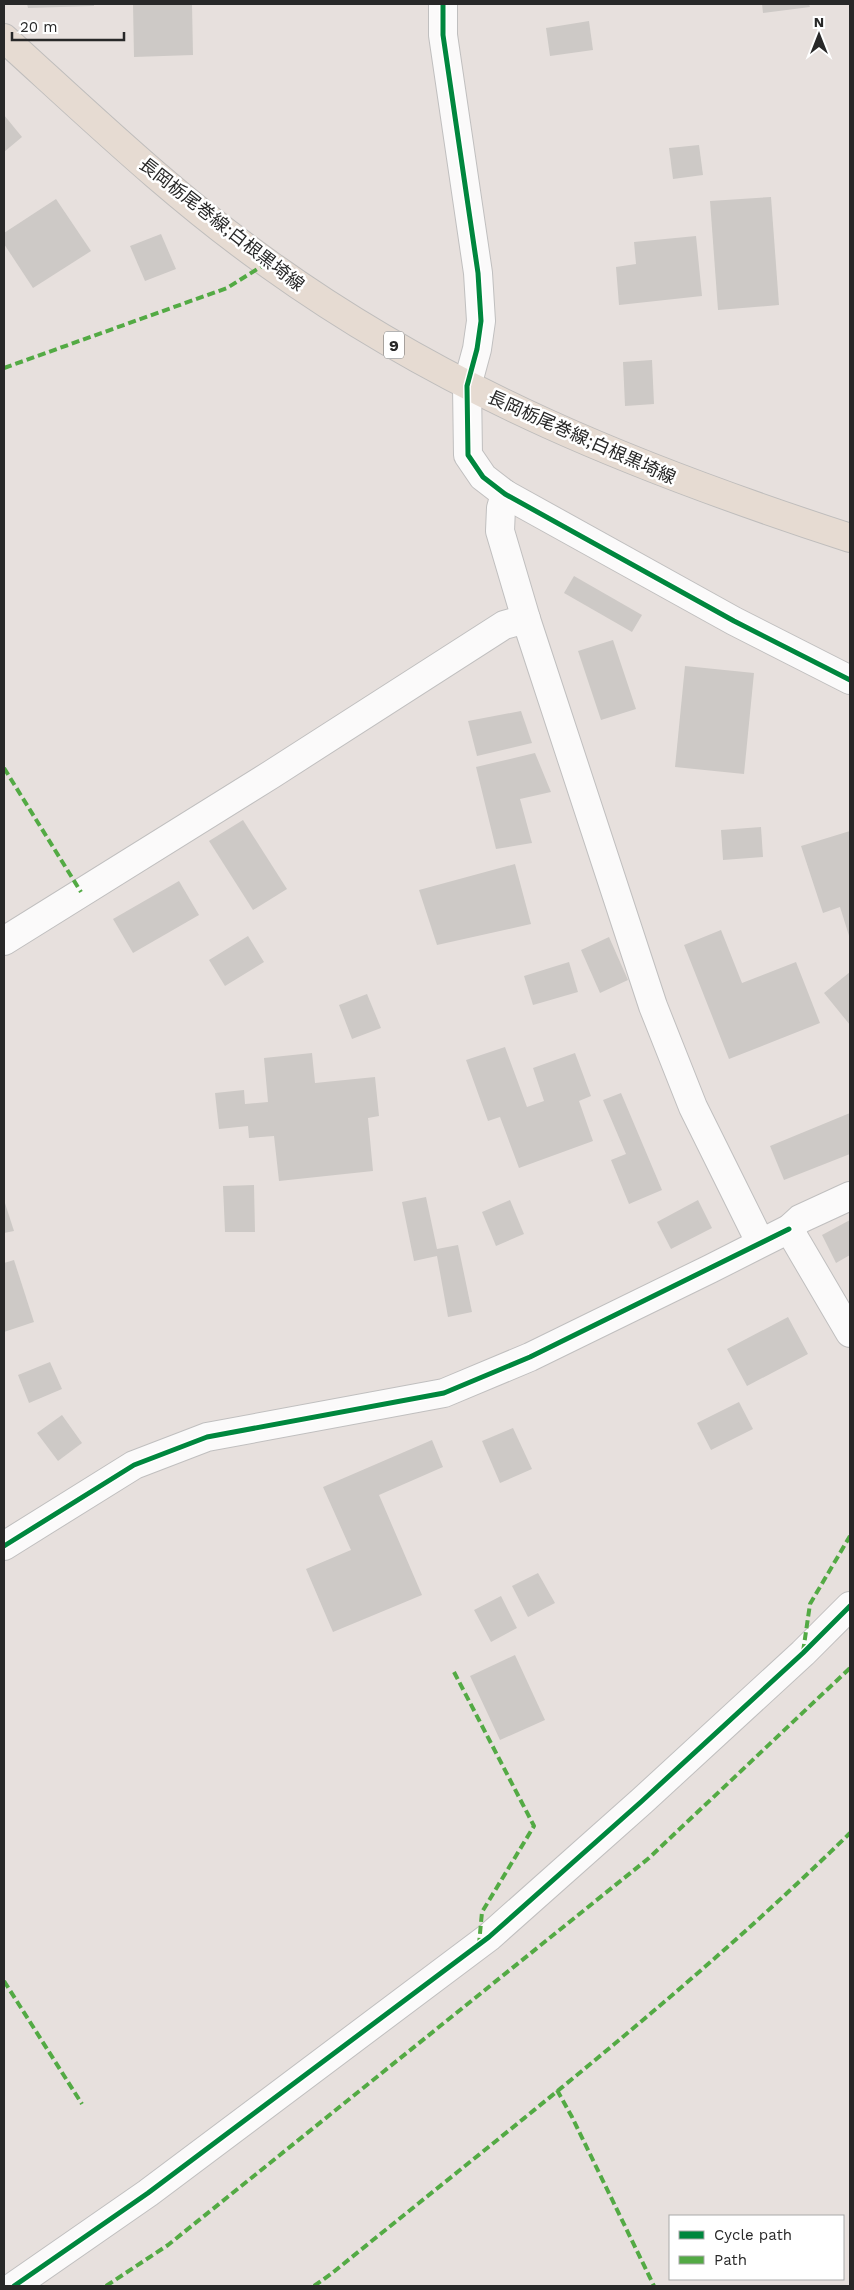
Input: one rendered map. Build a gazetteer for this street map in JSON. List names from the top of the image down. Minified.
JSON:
{"streets":{"main road":["長岡栃尾巻線;白根黒埼線","9"]},"legend":["Cycle path","Path"],"scale_bar":"20 m","north":"top"}
